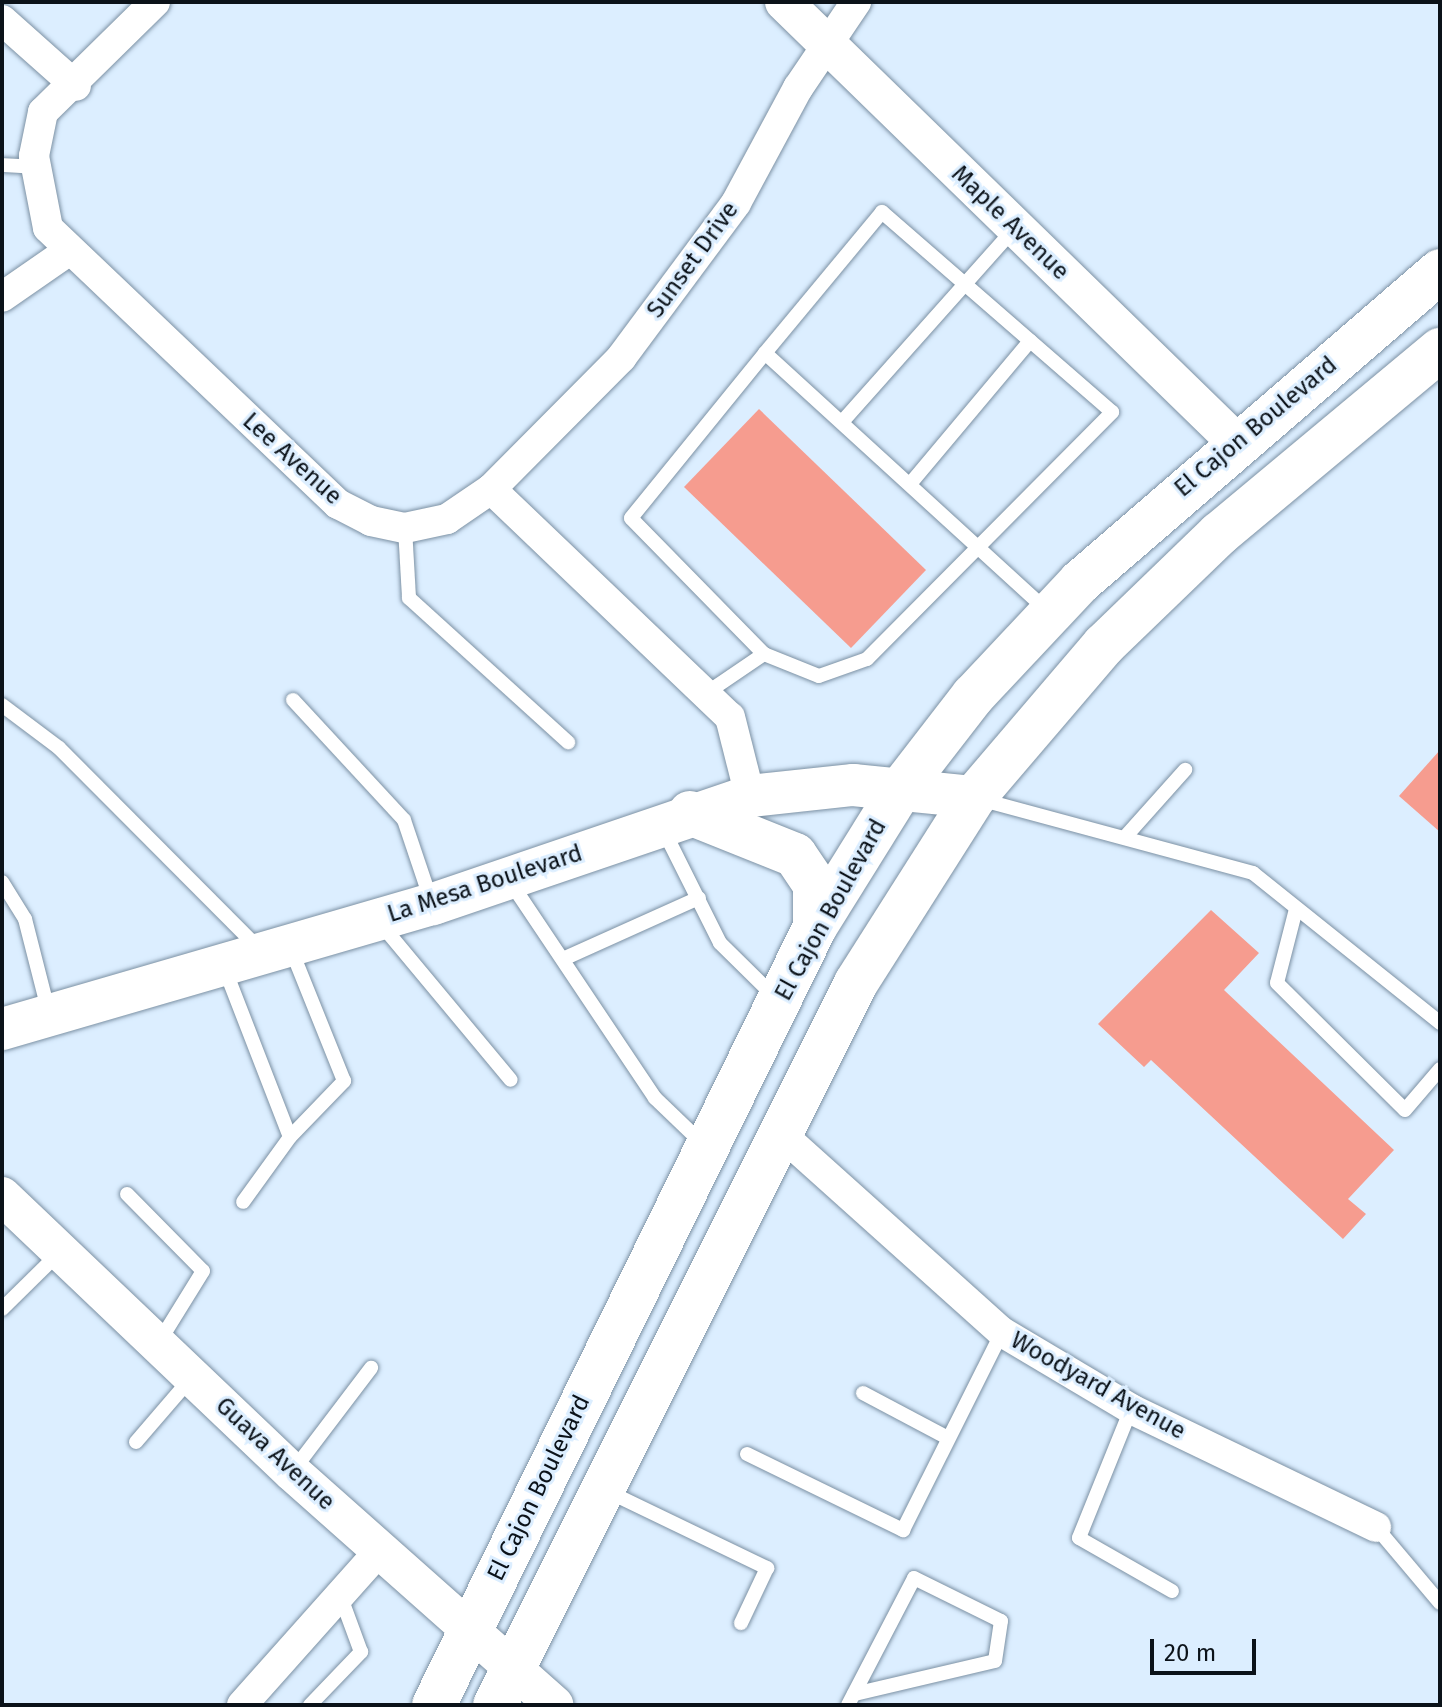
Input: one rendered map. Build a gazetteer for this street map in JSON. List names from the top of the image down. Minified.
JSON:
{"streets":{"main road":["El Cajon Boulevard","La Mesa Boulevard"],"street":["Maple Avenue","Sunset Drive","Lee Avenue","Woodyard Avenue","Guava Avenue"]},"crossings":[["Maple Avenue","Sunset Drive"],["Maple Avenue","El Cajon Boulevard"],["Sunset Drive","Lee Avenue"],["El Cajon Boulevard","La Mesa Boulevard"],["El Cajon Boulevard","Guava Avenue"]],"scale_bar":"20 m"}
